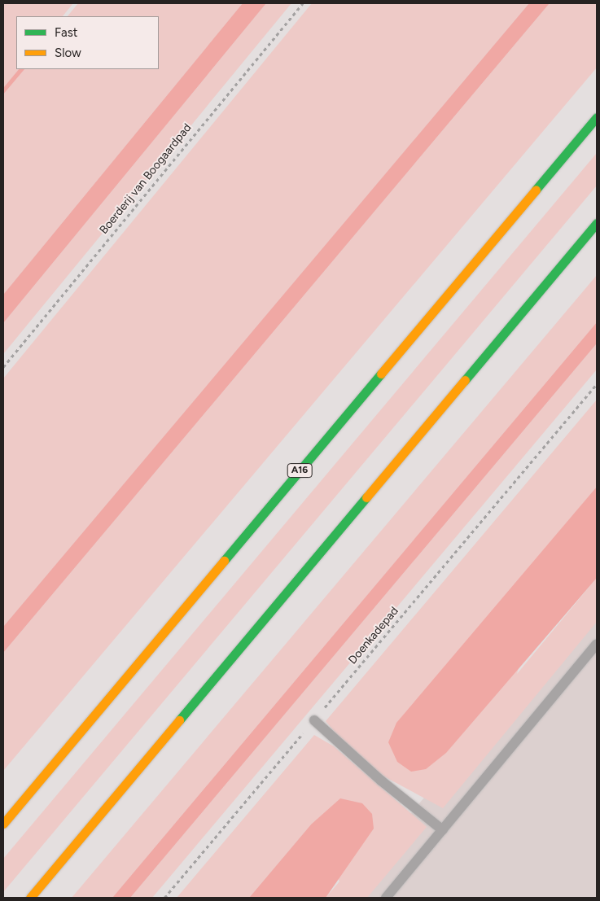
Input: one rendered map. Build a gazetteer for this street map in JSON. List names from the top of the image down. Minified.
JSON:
{"streets":{"highway":["A16"],"path":["Boerderij van Boogaardpad","Doenkadepad"]},"legend":["Fast","Slow"]}
